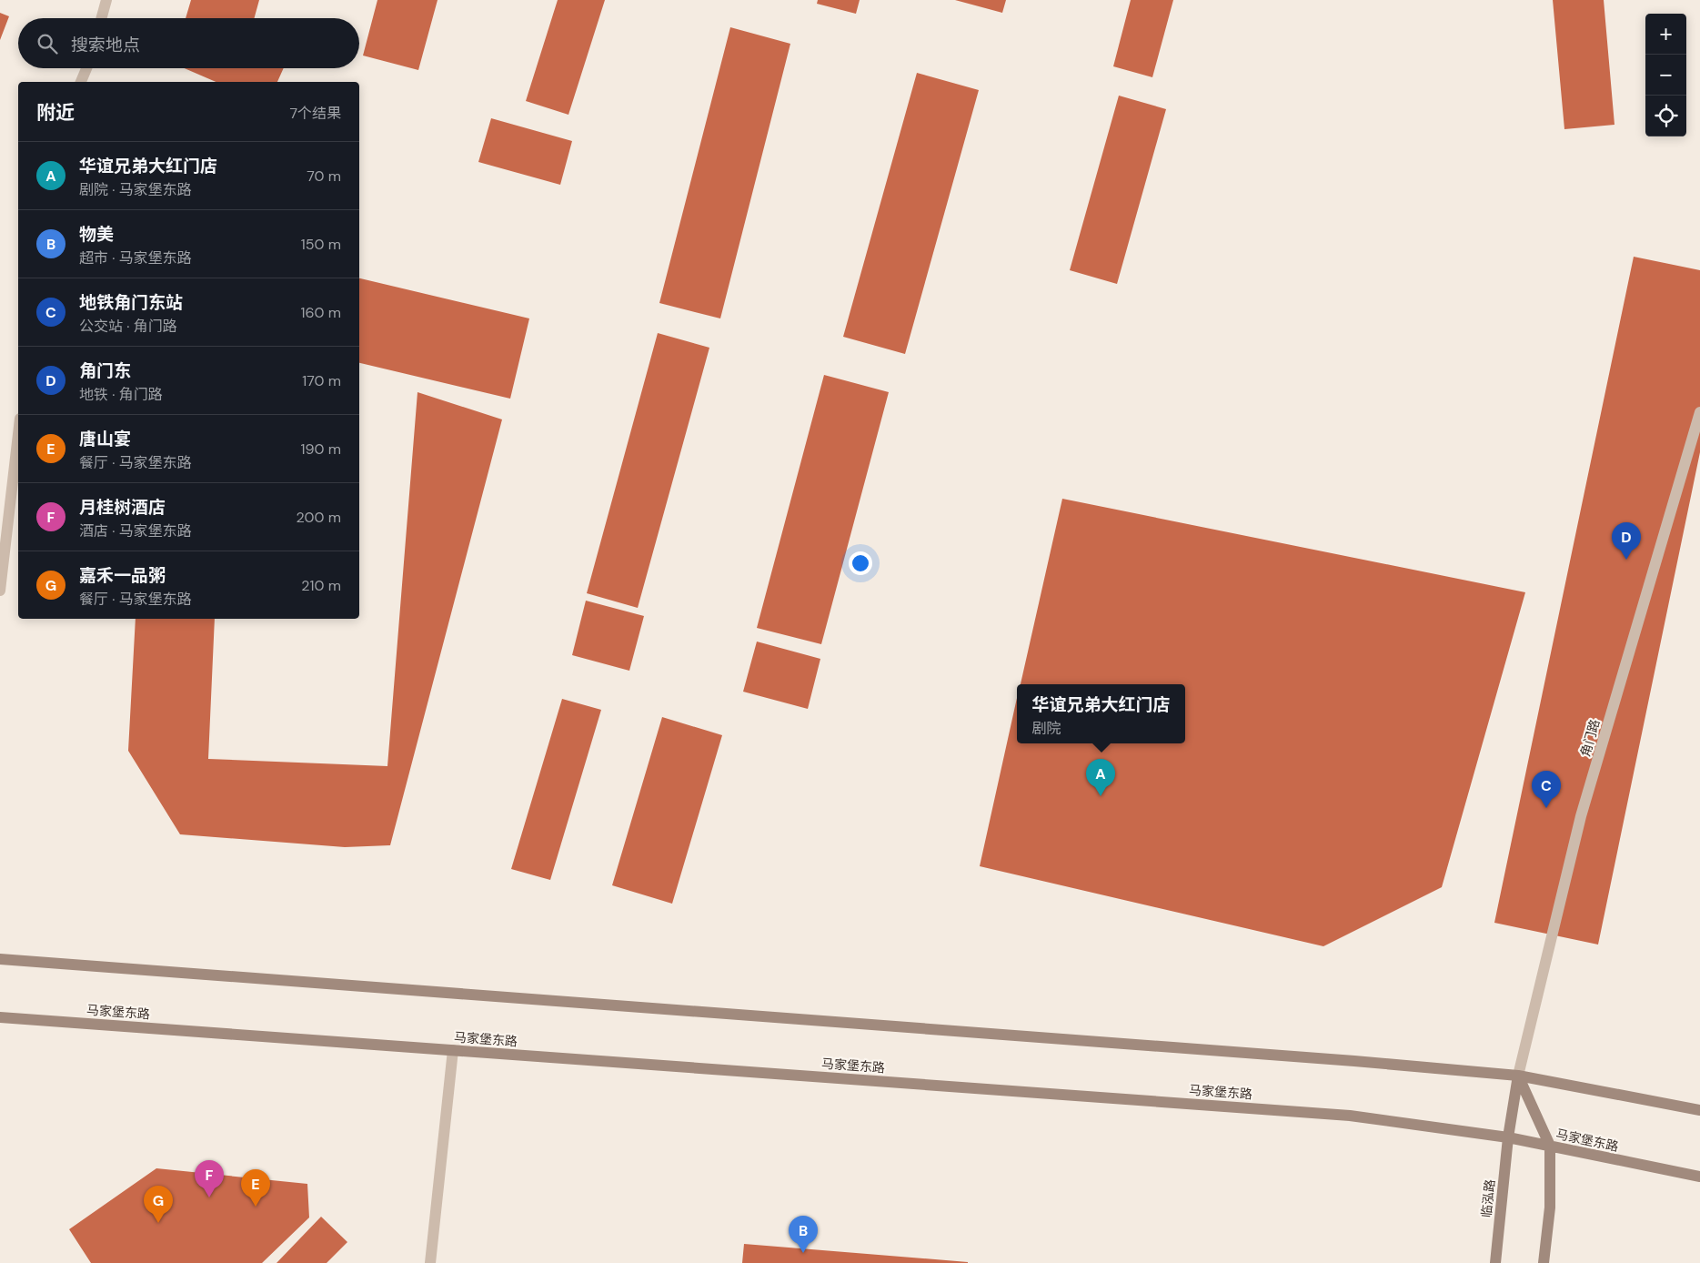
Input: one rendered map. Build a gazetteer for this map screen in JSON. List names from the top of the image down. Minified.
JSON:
{"streets":{"main road":["马家堡东路","临泓路"],"street":["角门路"]},"crossings":[["角门路","临泓路"],["马家堡东路","临泓路"]],"page":{"map_buttons":["+","−"],"search":"搜索地点","heading":["附近","7个结果"],"list":[{"mark":"A","name":"华谊兄弟大红门店","note":"剧院 · 马家堡东路","value":"70 m"},{"mark":"B","name":"物美","note":"超市 · 马家堡东路","value":"150 m"},{"mark":"C","name":"地铁角门东站","note":"公交站 · 角门路","value":"160 m"},{"mark":"D","name":"角门东","note":"地铁 · 角门路","value":"170 m"},{"mark":"E","name":"唐山宴","note":"餐厅 · 马家堡东路","value":"190 m"},{"mark":"F","name":"月桂树酒店","note":"酒店 · 马家堡东路","value":"200 m"},{"mark":"G","name":"嘉禾一品粥","note":"餐厅 · 马家堡东路","value":"210 m"}],"pins":["D","A","C","F","E","G","B"],"popup":["华谊兄弟大红门店","剧院"]}}
